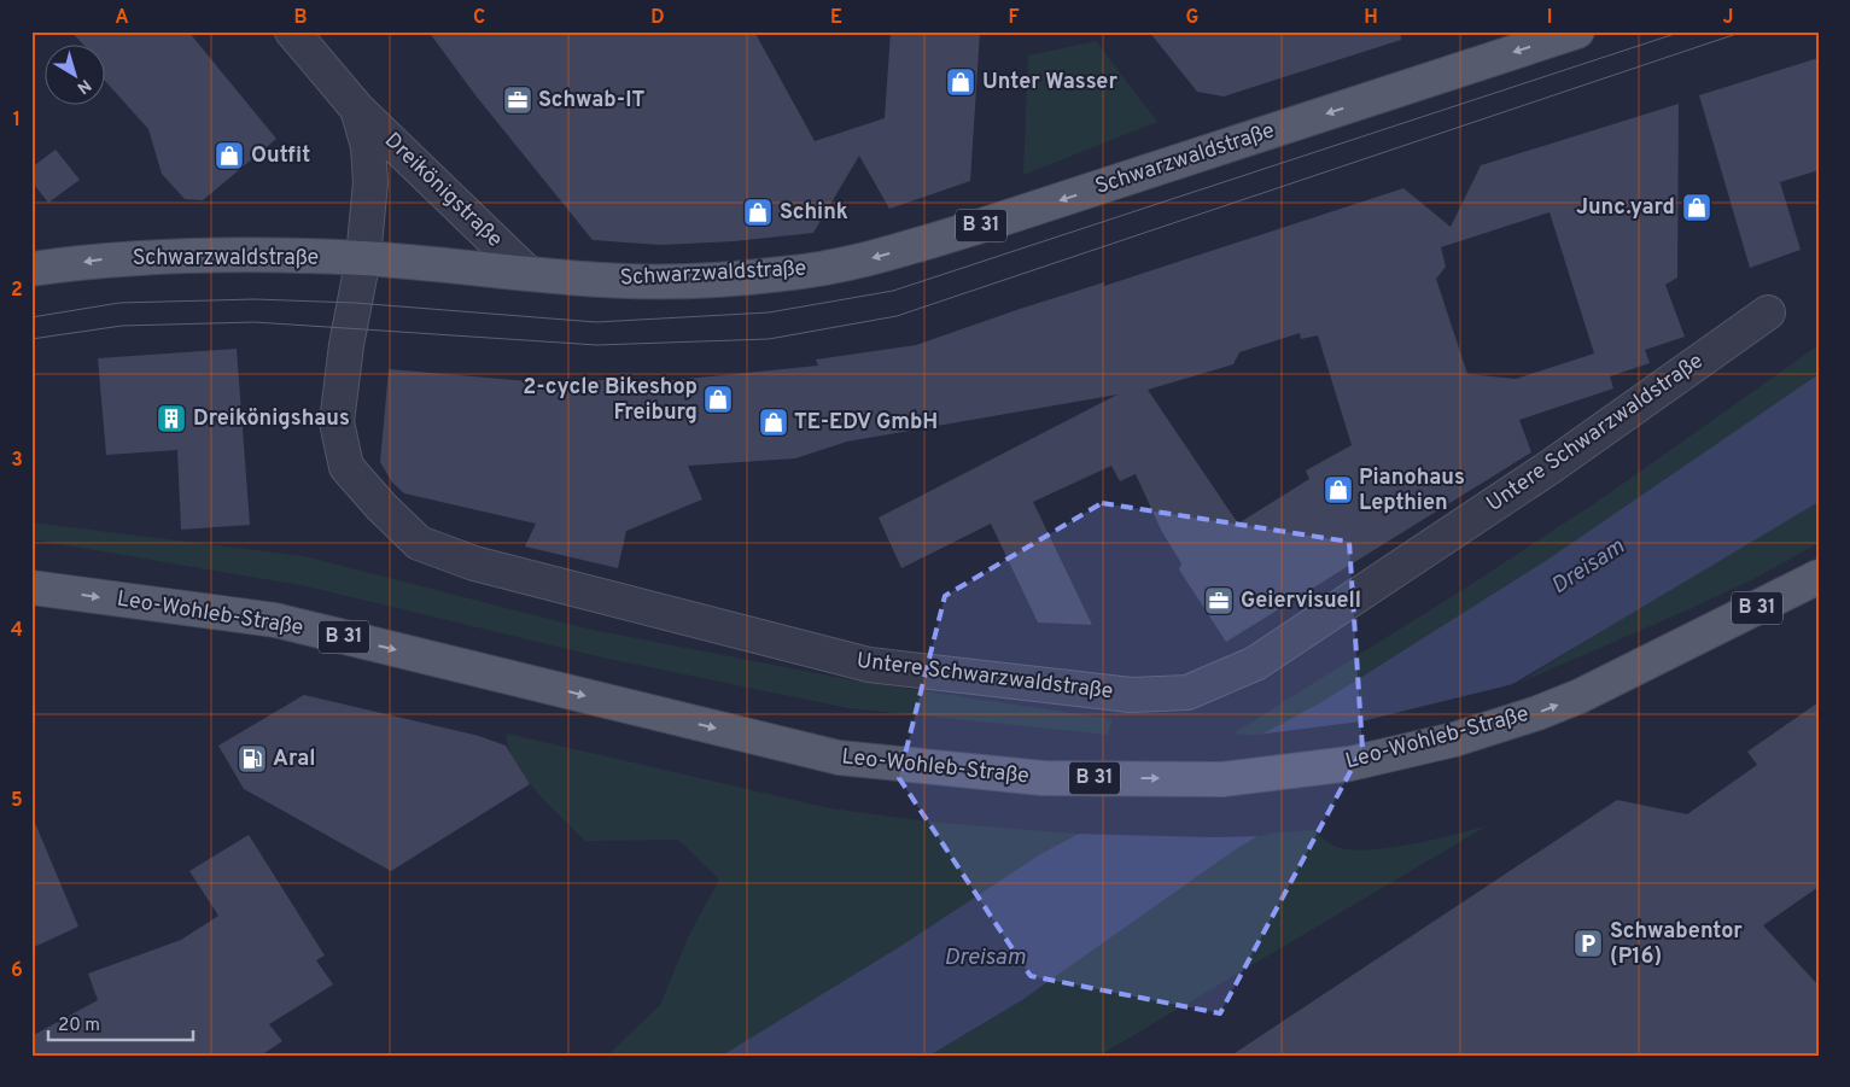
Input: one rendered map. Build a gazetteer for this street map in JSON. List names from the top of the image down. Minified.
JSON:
{"streets":{"main road":["Schwarzwaldstraße","B 31","Leo-Wohleb-Straße"],"street":["Dreikönigstraße","Untere Schwarzwaldstraße"]},"crossings":[["Schwarzwaldstraße","Dreikönigstraße"],["Schwarzwaldstraße","Untere Schwarzwaldstraße"],["Dreikönigstraße","Untere Schwarzwaldstraße"]],"one_way":["Schwarzwaldstraße","Leo-Wohleb-Straße"],"water":["Dreisam"],"places":{"shop":["Unter Wasser","Outfit","Junc.yard","Schink","2-cycle Bikeshop Freiburg","TE-EDV GmbH","Pianohaus Lepthien"],"office":["Schwab-IT","Geiervisuell"],"building":["Dreikönigshaus"],"fuel station":["Aral"],"parking":["Schwabentor (P16)"]},"scale_bar":"20 m","north":"bottom right","grid":{"columns":["A","B","C","D","E","F","G","H","I","J"],"rows":["1","2","3","4","5","6"]}}
